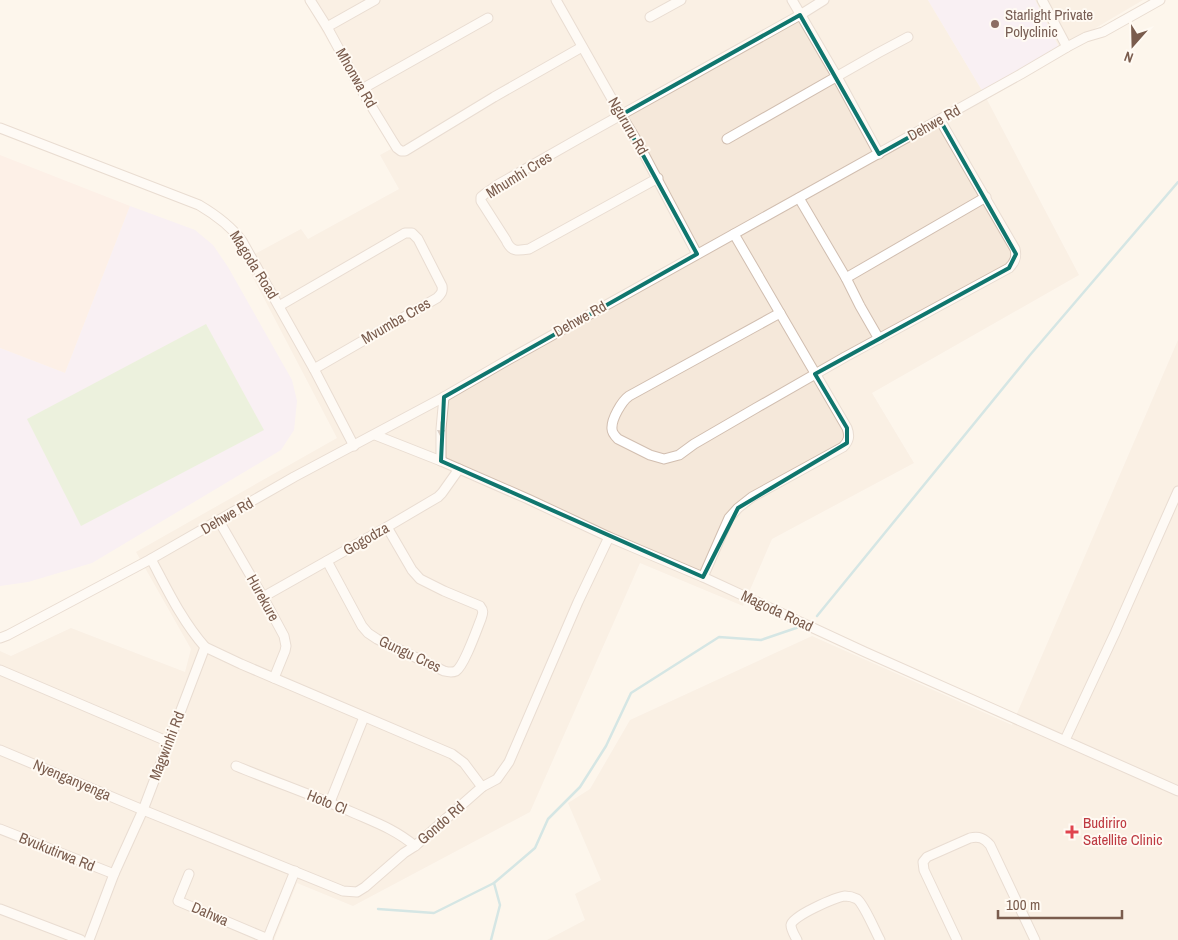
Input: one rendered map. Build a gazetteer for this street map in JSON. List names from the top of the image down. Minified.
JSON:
{"streets":{"street":["Mhonwa Rd","Dehwe Rd","Ngururu Rd","Mhumhi Cres","Magoda Road","Mvumba Cres","Gogodza","Hurekure","Gungu Cres","Magwinhi Rd","Nyenganyenga","Hoto Cl","Gondo Rd","Bvukutirwa Rd","Dahwa"]},"crossings":[["Mhonwa Rd","Ngururu Rd"],["Dehwe Rd","Ngururu Rd"],["Dehwe Rd","Magoda Road"],["Dehwe Rd","Hurekure"],["Ngururu Rd","Mhumhi Cres"],["Magoda Road","Mvumba Cres"],["Magoda Road","Gogodza"],["Magoda Road","Gondo Rd"],["Gogodza","Hurekure"],["Gogodza","Gungu Cres"],["Magwinhi Rd","Nyenganyenga"],["Magwinhi Rd","Gondo Rd"],["Magwinhi Rd","Bvukutirwa Rd"],["Nyenganyenga","Gondo Rd"],["Hoto Cl","Gondo Rd"]],"places":{"other":["Starlight Private Polyclinic"],"health":["Budiriro Satellite Clinic"]},"scale_bar":"100 m","north":"bottom"}
